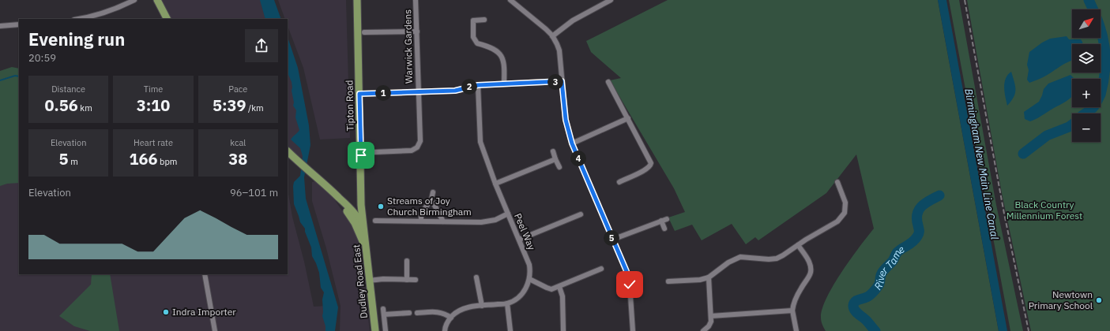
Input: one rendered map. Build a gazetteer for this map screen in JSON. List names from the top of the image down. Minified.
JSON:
{"streets":{"main road":["Tipton Road","Dudley Road East"],"street":["Warwick Gardens","Peel Way"]},"crossings":[["Tipton Road","Dudley Road East"]],"water":["Birmingham New Main Line Canal","River Tame"],"parks":["Black Country Millennium Forest"],"places":["Streams of Joy Church Birmingham","Newtown Primary School","Indra Importer"],"north":"top right","page":{"map_buttons":["+","−"],"heading":["Evening run","20:59"],"stats":[["Distance","0.56 km"],["Time","3:10"],["Pace","5:39 /km"],["Elevation","5 m"],["Heart rate","166 bpm"],["kcal","38"]],"pins":["3","2","1","4","5"],"chart":["Elevation","96–101 m"]}}
